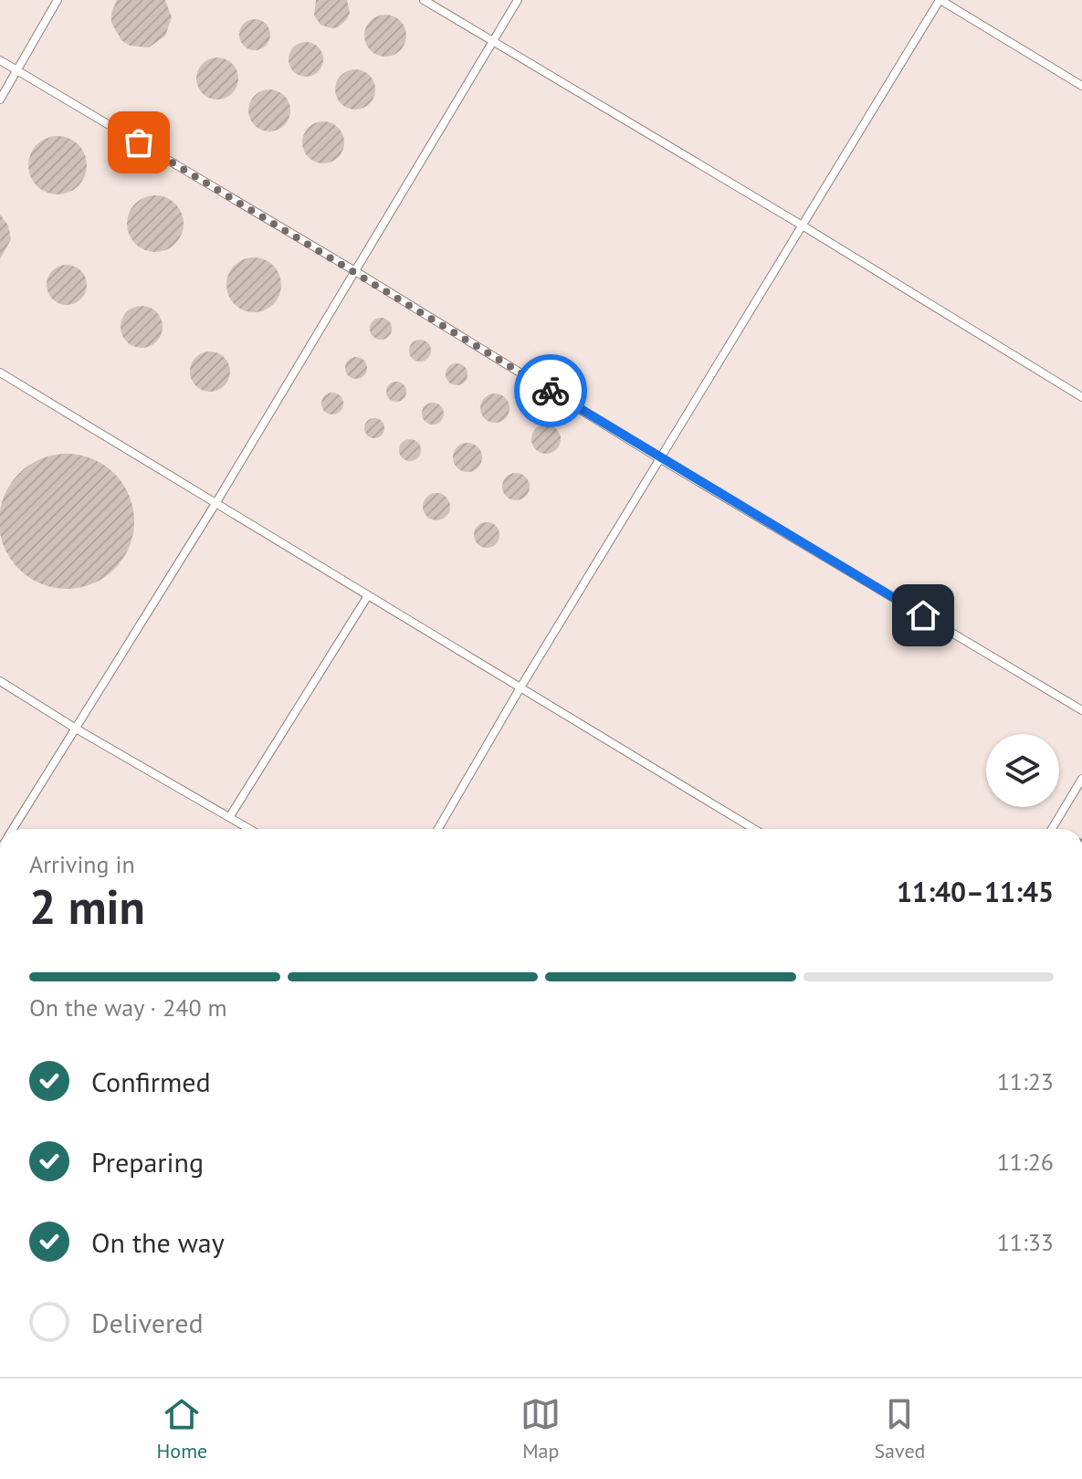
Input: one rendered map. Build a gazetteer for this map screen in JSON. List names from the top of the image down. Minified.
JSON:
{"page":{"heading":["2 min","Arriving in","11:40–11:45"],"bar":"On the way · 240 m","list":[["Confirmed","11:23"],["Preparing","11:26"],["On the way","11:33"],"Delivered"],"tabs":["Home","Map","Saved"]}}
